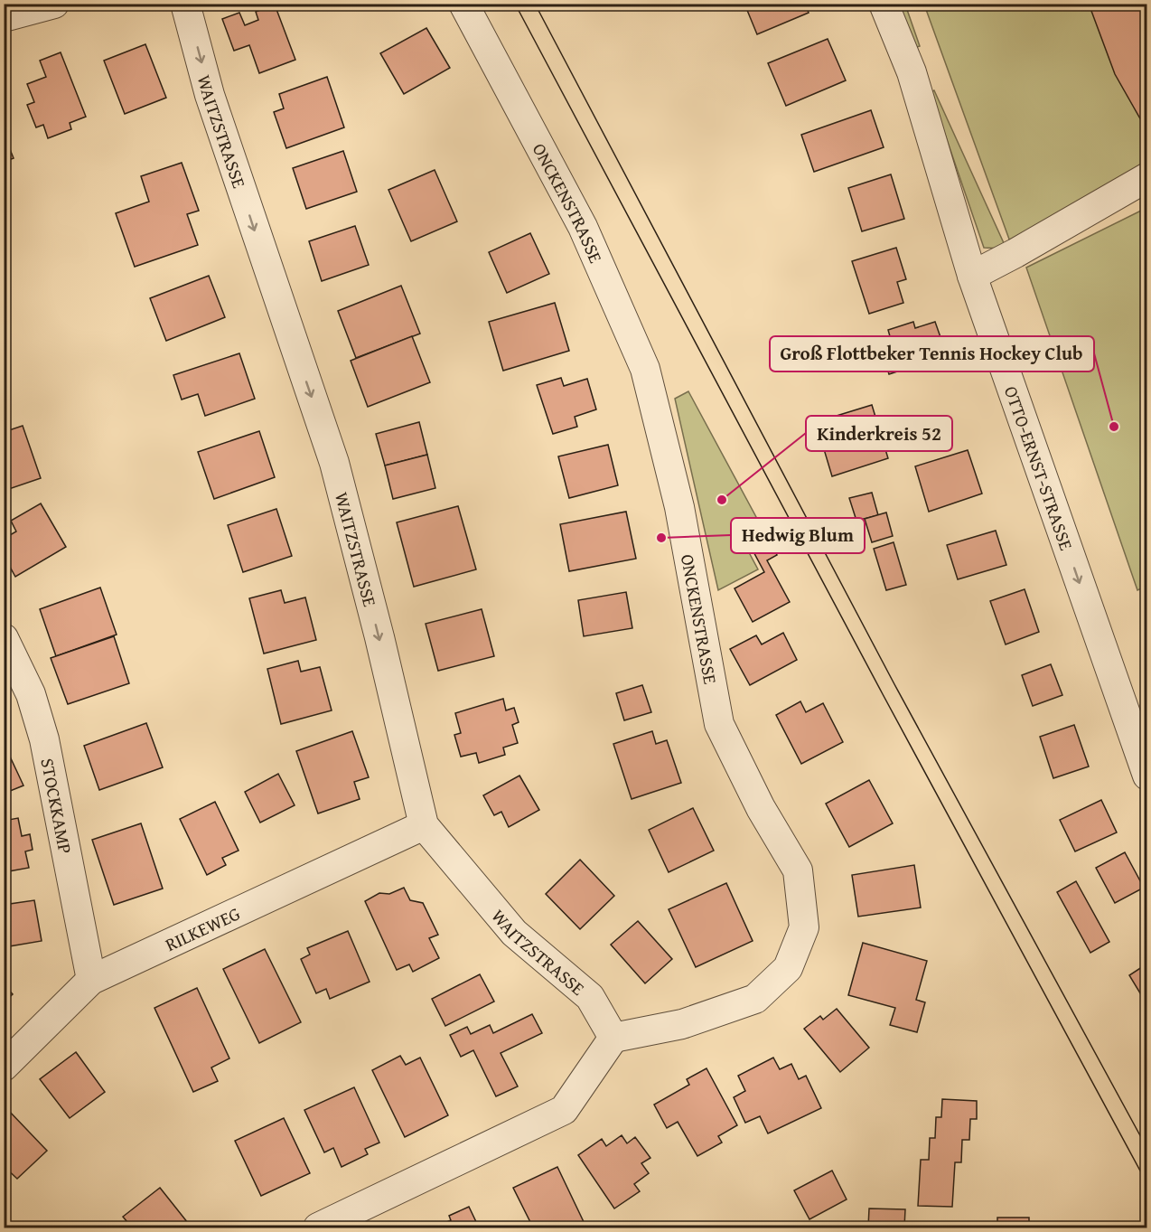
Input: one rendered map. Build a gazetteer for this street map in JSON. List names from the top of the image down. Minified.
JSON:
{"streets":{"street":["WAITZSTRASSE","ONCKENSTRASSE","OTTO-ERNST-STRASSE","STOCKKAMP","RILKEWEG"]},"crossings":[["WAITZSTRASSE","ONCKENSTRASSE"],["WAITZSTRASSE","RILKEWEG"],["STOCKKAMP","RILKEWEG"]],"one_way":["WAITZSTRASSE","OTTO-ERNST-STRASSE"],"places":["Groß Flottbeker Tennis Hockey Club","Kinderkreis 52","Hedwig Blum"]}
